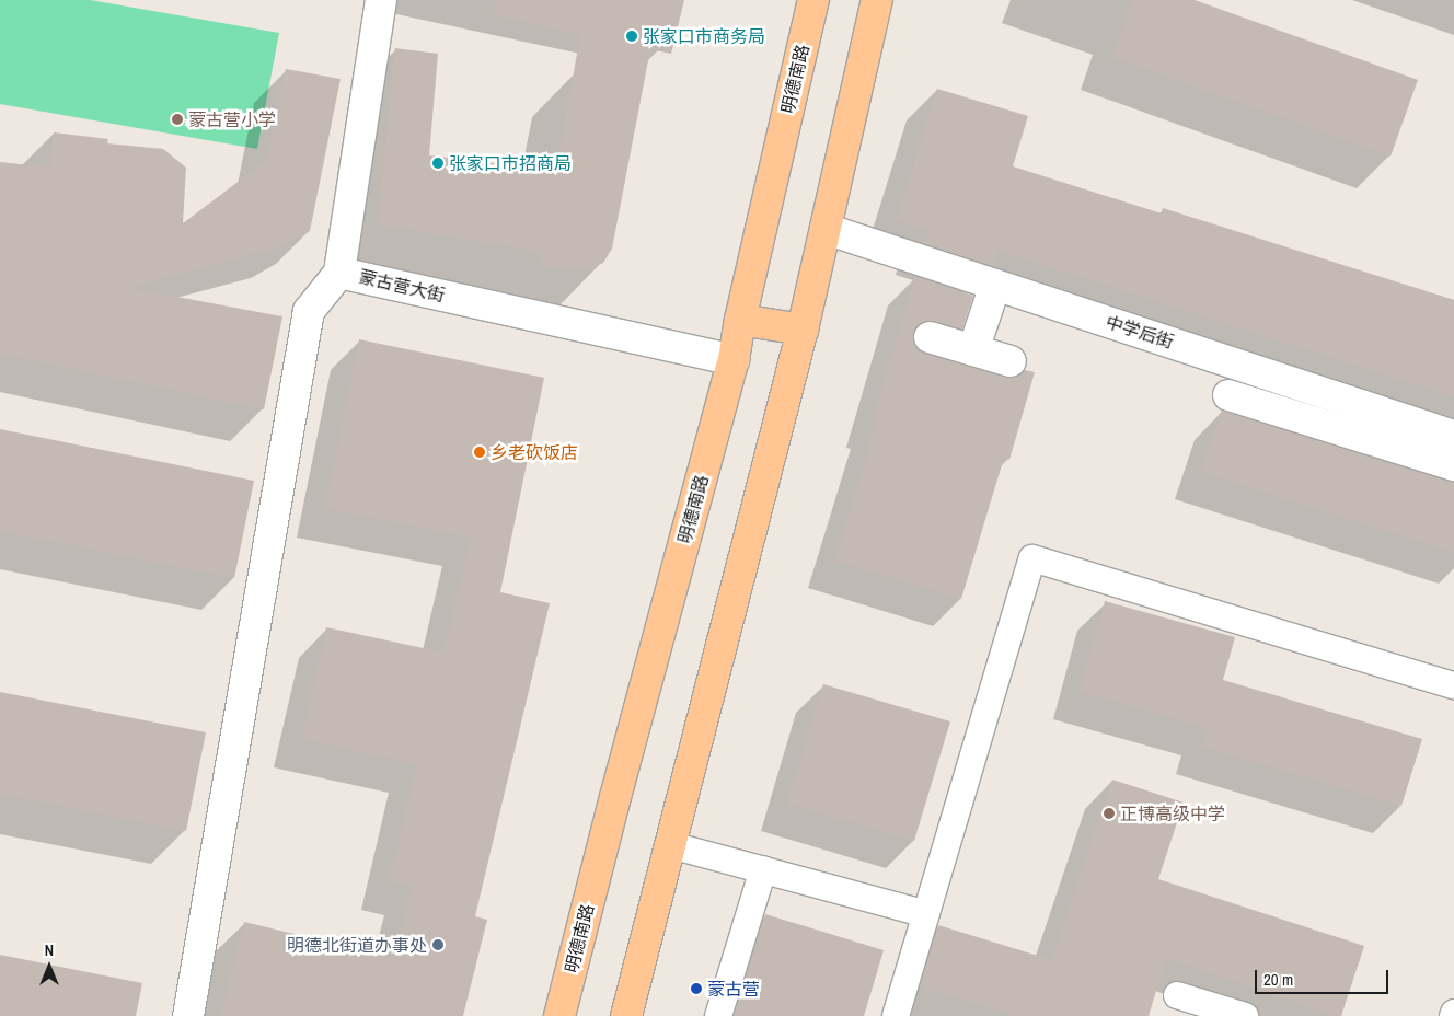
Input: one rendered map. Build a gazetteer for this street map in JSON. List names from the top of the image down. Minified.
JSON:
{"streets":{"main road":["明德南路"],"street":["蒙古营大街","中学后街"]},"crossings":[["明德南路","蒙古营大街"]],"places":["张家口市商务局","蒙古营小学","张家口市招商局","乡老砍饭店","正博高级中学","明德北街道办事处","蒙古营"],"scale_bar":"20 m","north":"top"}
